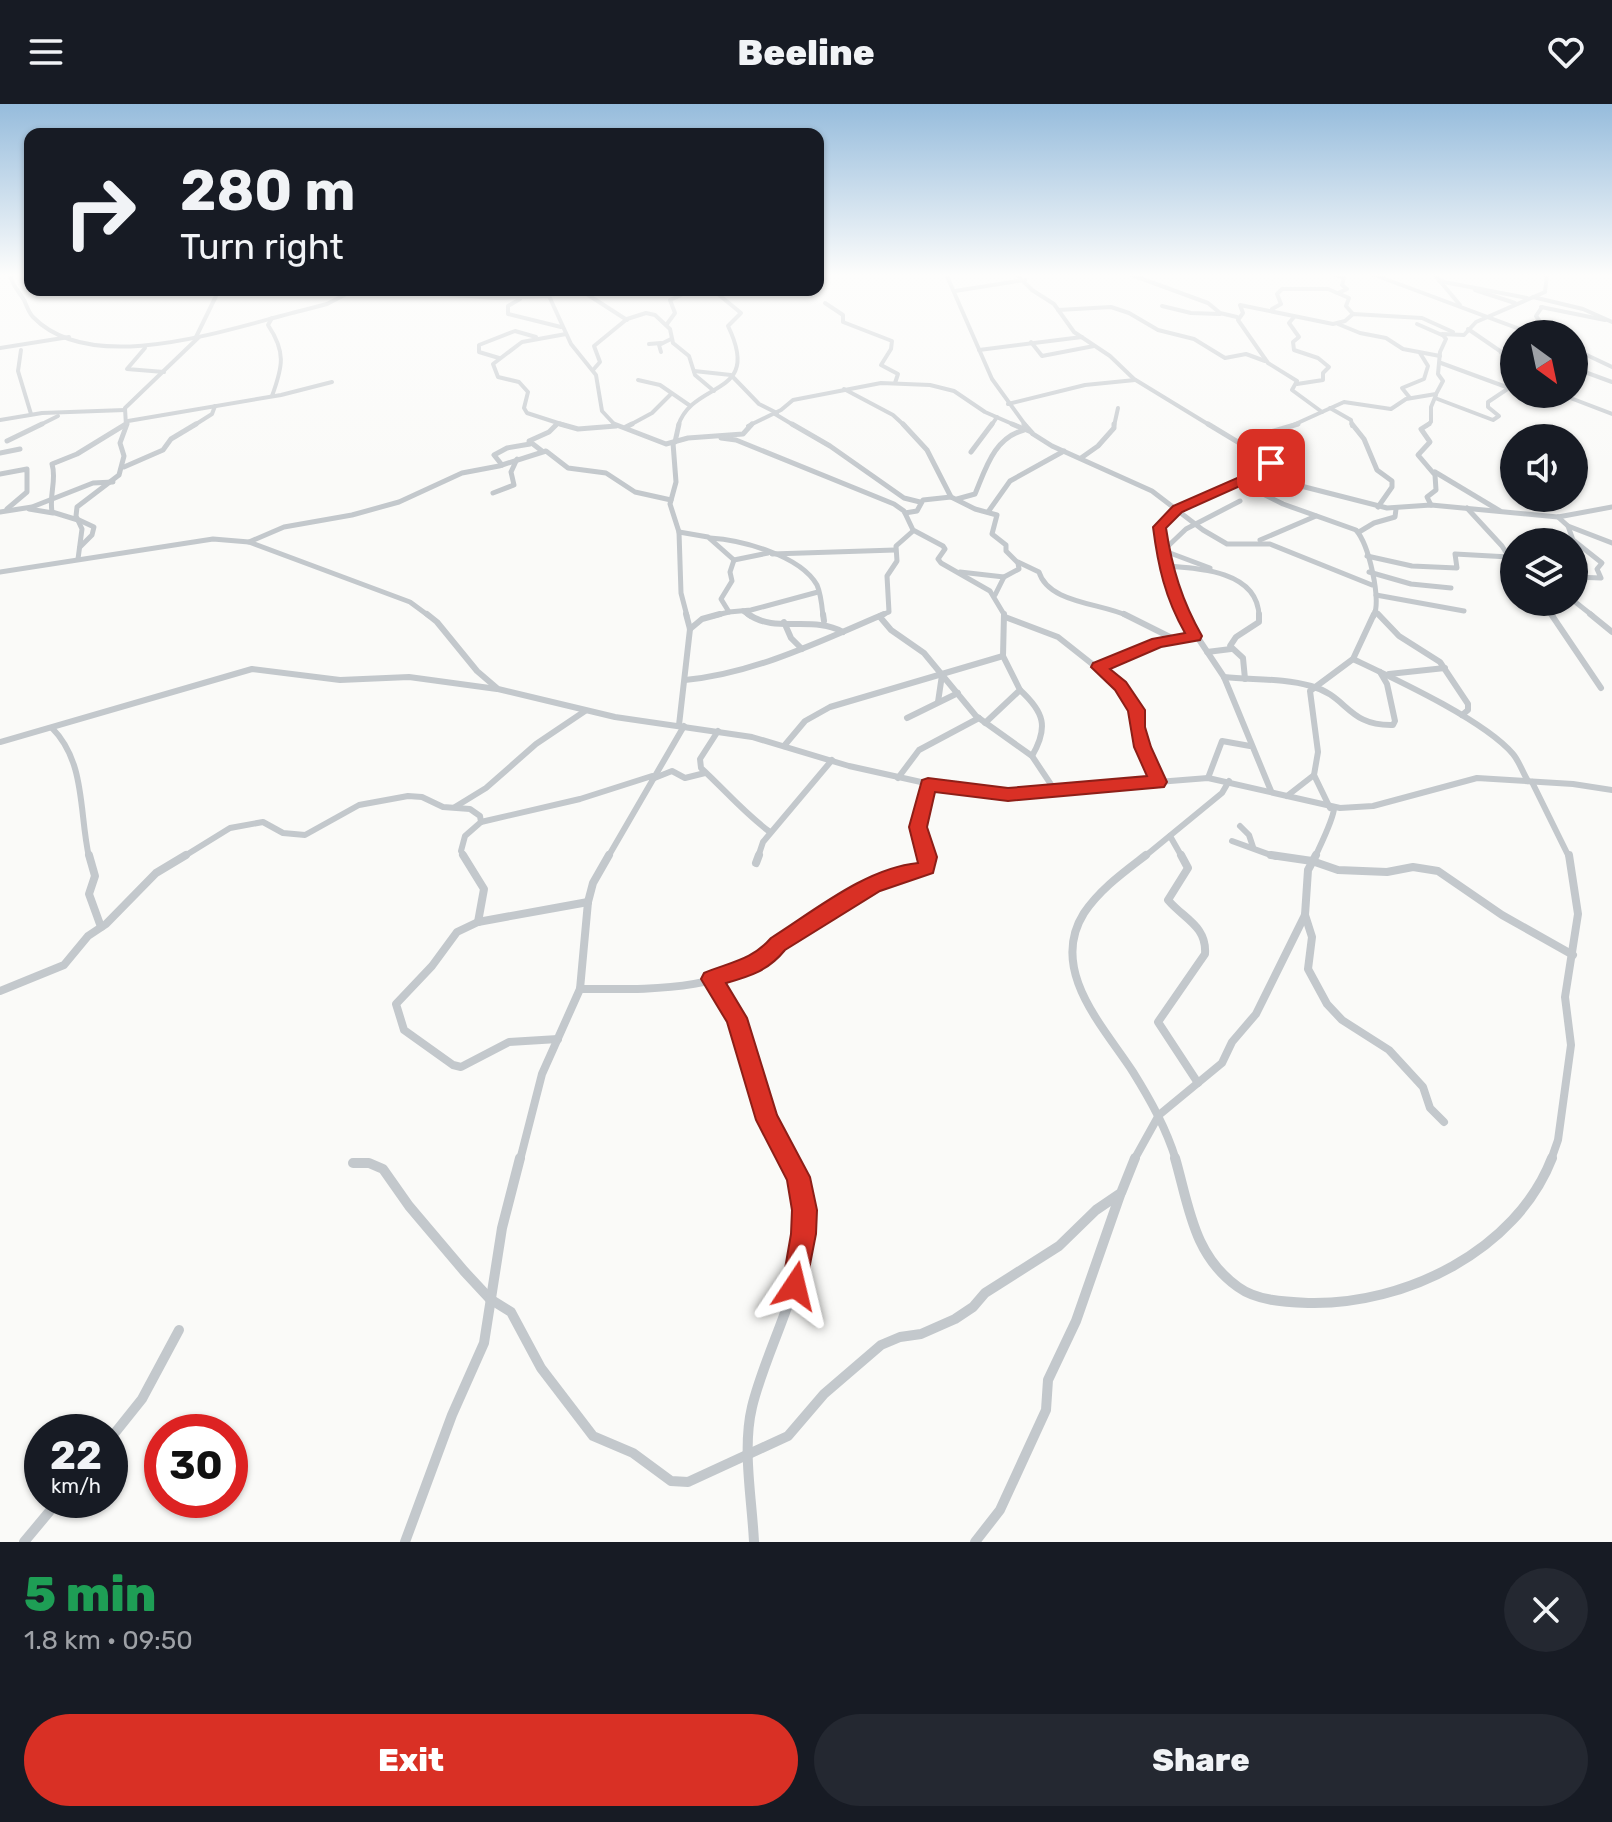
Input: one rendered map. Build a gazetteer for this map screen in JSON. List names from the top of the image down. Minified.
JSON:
{"north":"bottom right","page":{"header":"Beeline","turn":["280 m","Turn right"],"speed":"22 km/h","limit":"30","heading":["5 min","1.8 km · 09:50"],"buttons":["Exit","Share"]}}
